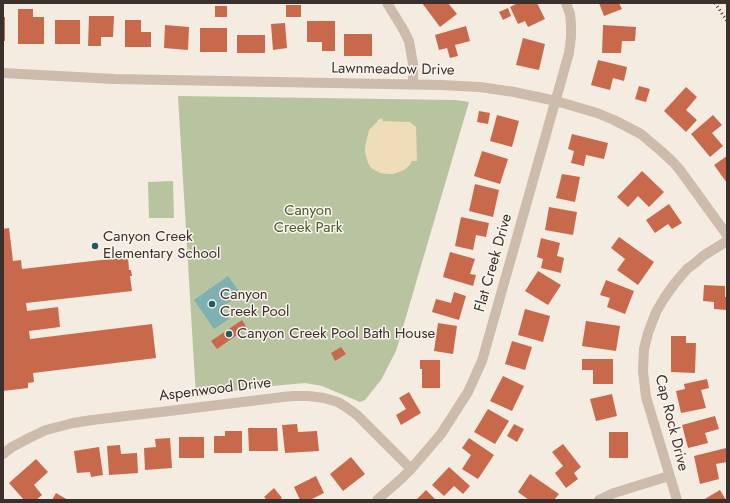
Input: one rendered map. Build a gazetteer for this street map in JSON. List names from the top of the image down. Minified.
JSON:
{"streets":{"street":["Lawnmeadow Drive","Flat Creek Drive","Aspenwood Drive","Cap Rock Drive"]},"crossings":[["Lawnmeadow Drive","Flat Creek Drive"],["Flat Creek Drive","Aspenwood Drive"]],"parks":["Canyon Creek Park"],"places":["Canyon Creek Elementary School","Canyon Creek Pool","Canyon Creek Pool Bath House"]}
